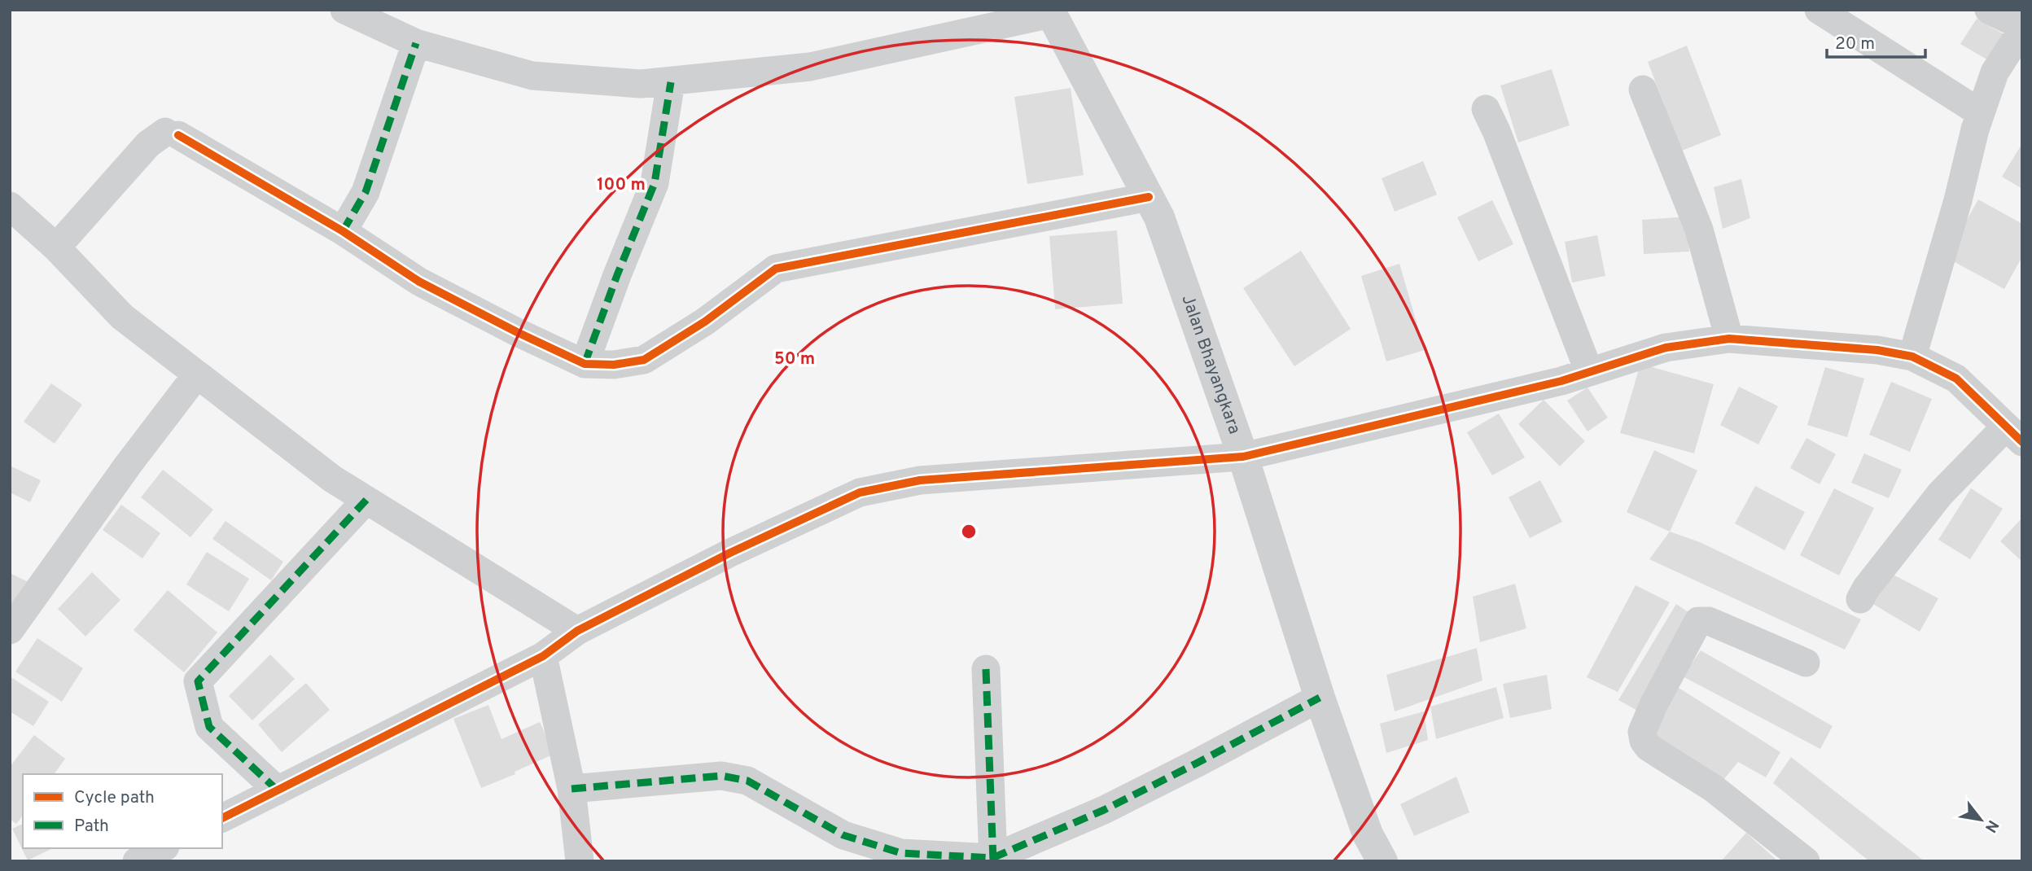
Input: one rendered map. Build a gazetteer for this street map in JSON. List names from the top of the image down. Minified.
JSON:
{"streets":{"street":["Jalan Bhayangkara"]},"legend":["Cycle path","Path"],"scale_bar":"20 m","north":"bottom right","rings":["100 m","50 m"]}
